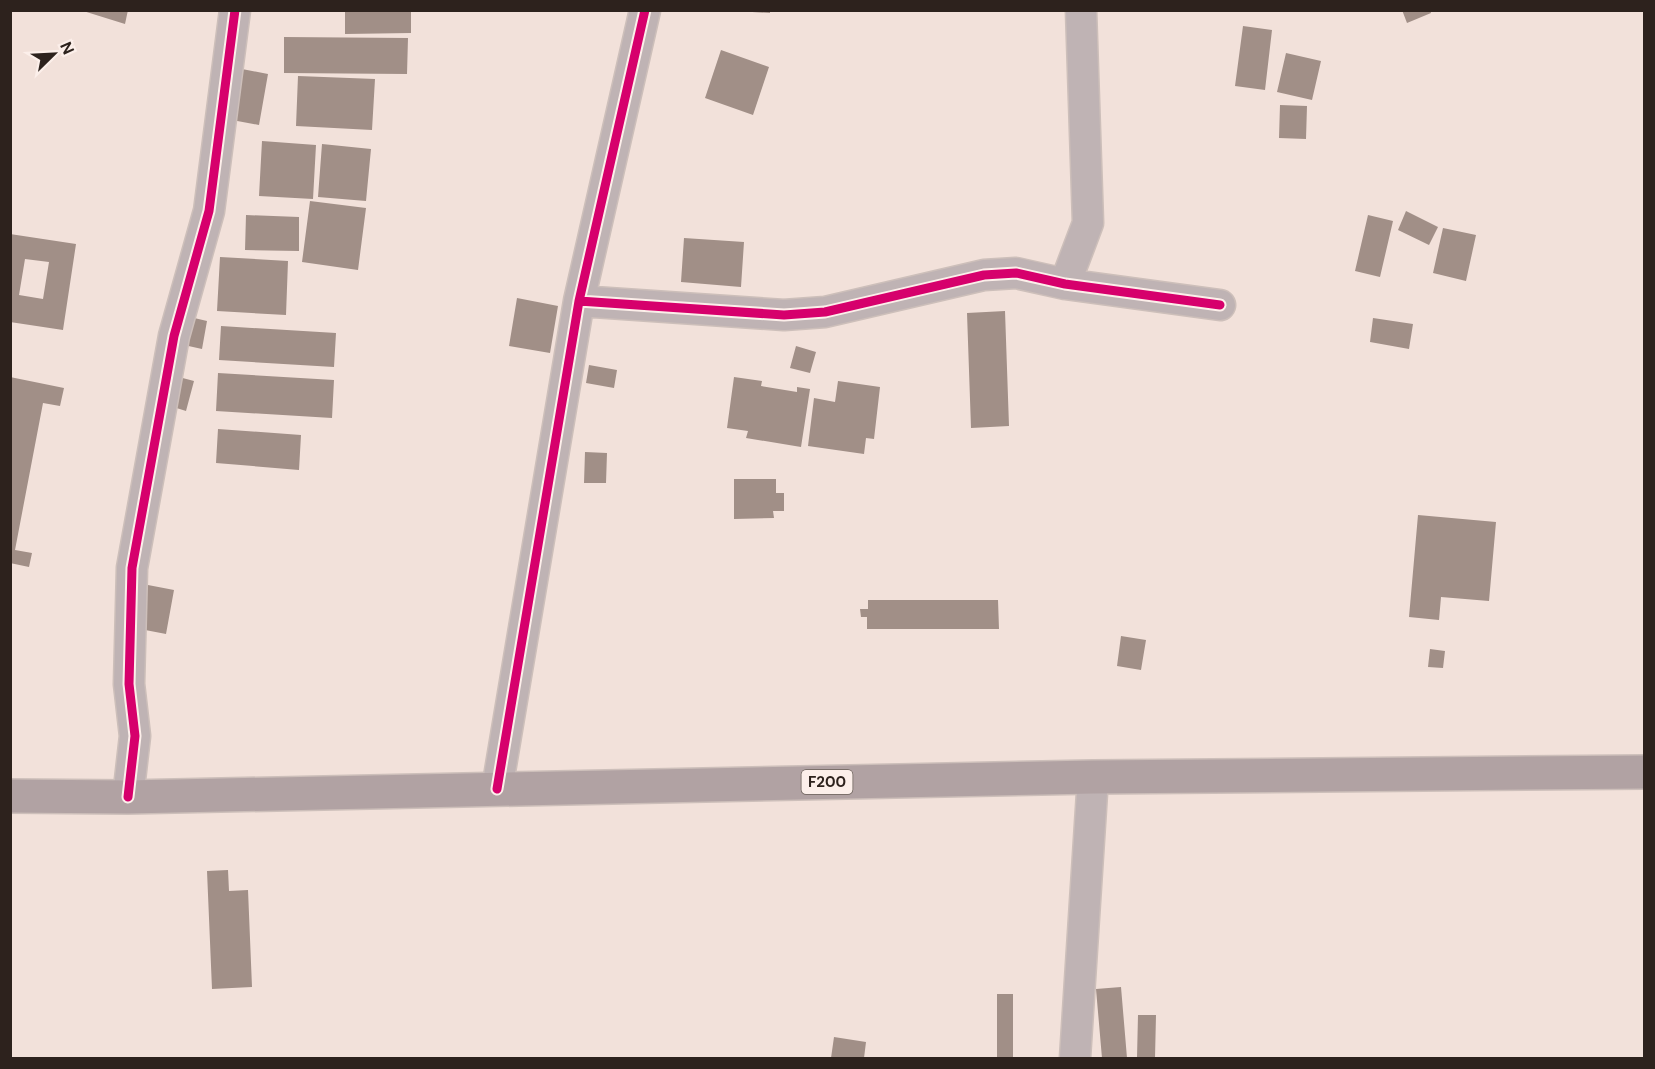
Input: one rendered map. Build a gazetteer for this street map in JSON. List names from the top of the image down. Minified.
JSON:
{"streets":{"main road":["F200"]},"north":"top right"}
